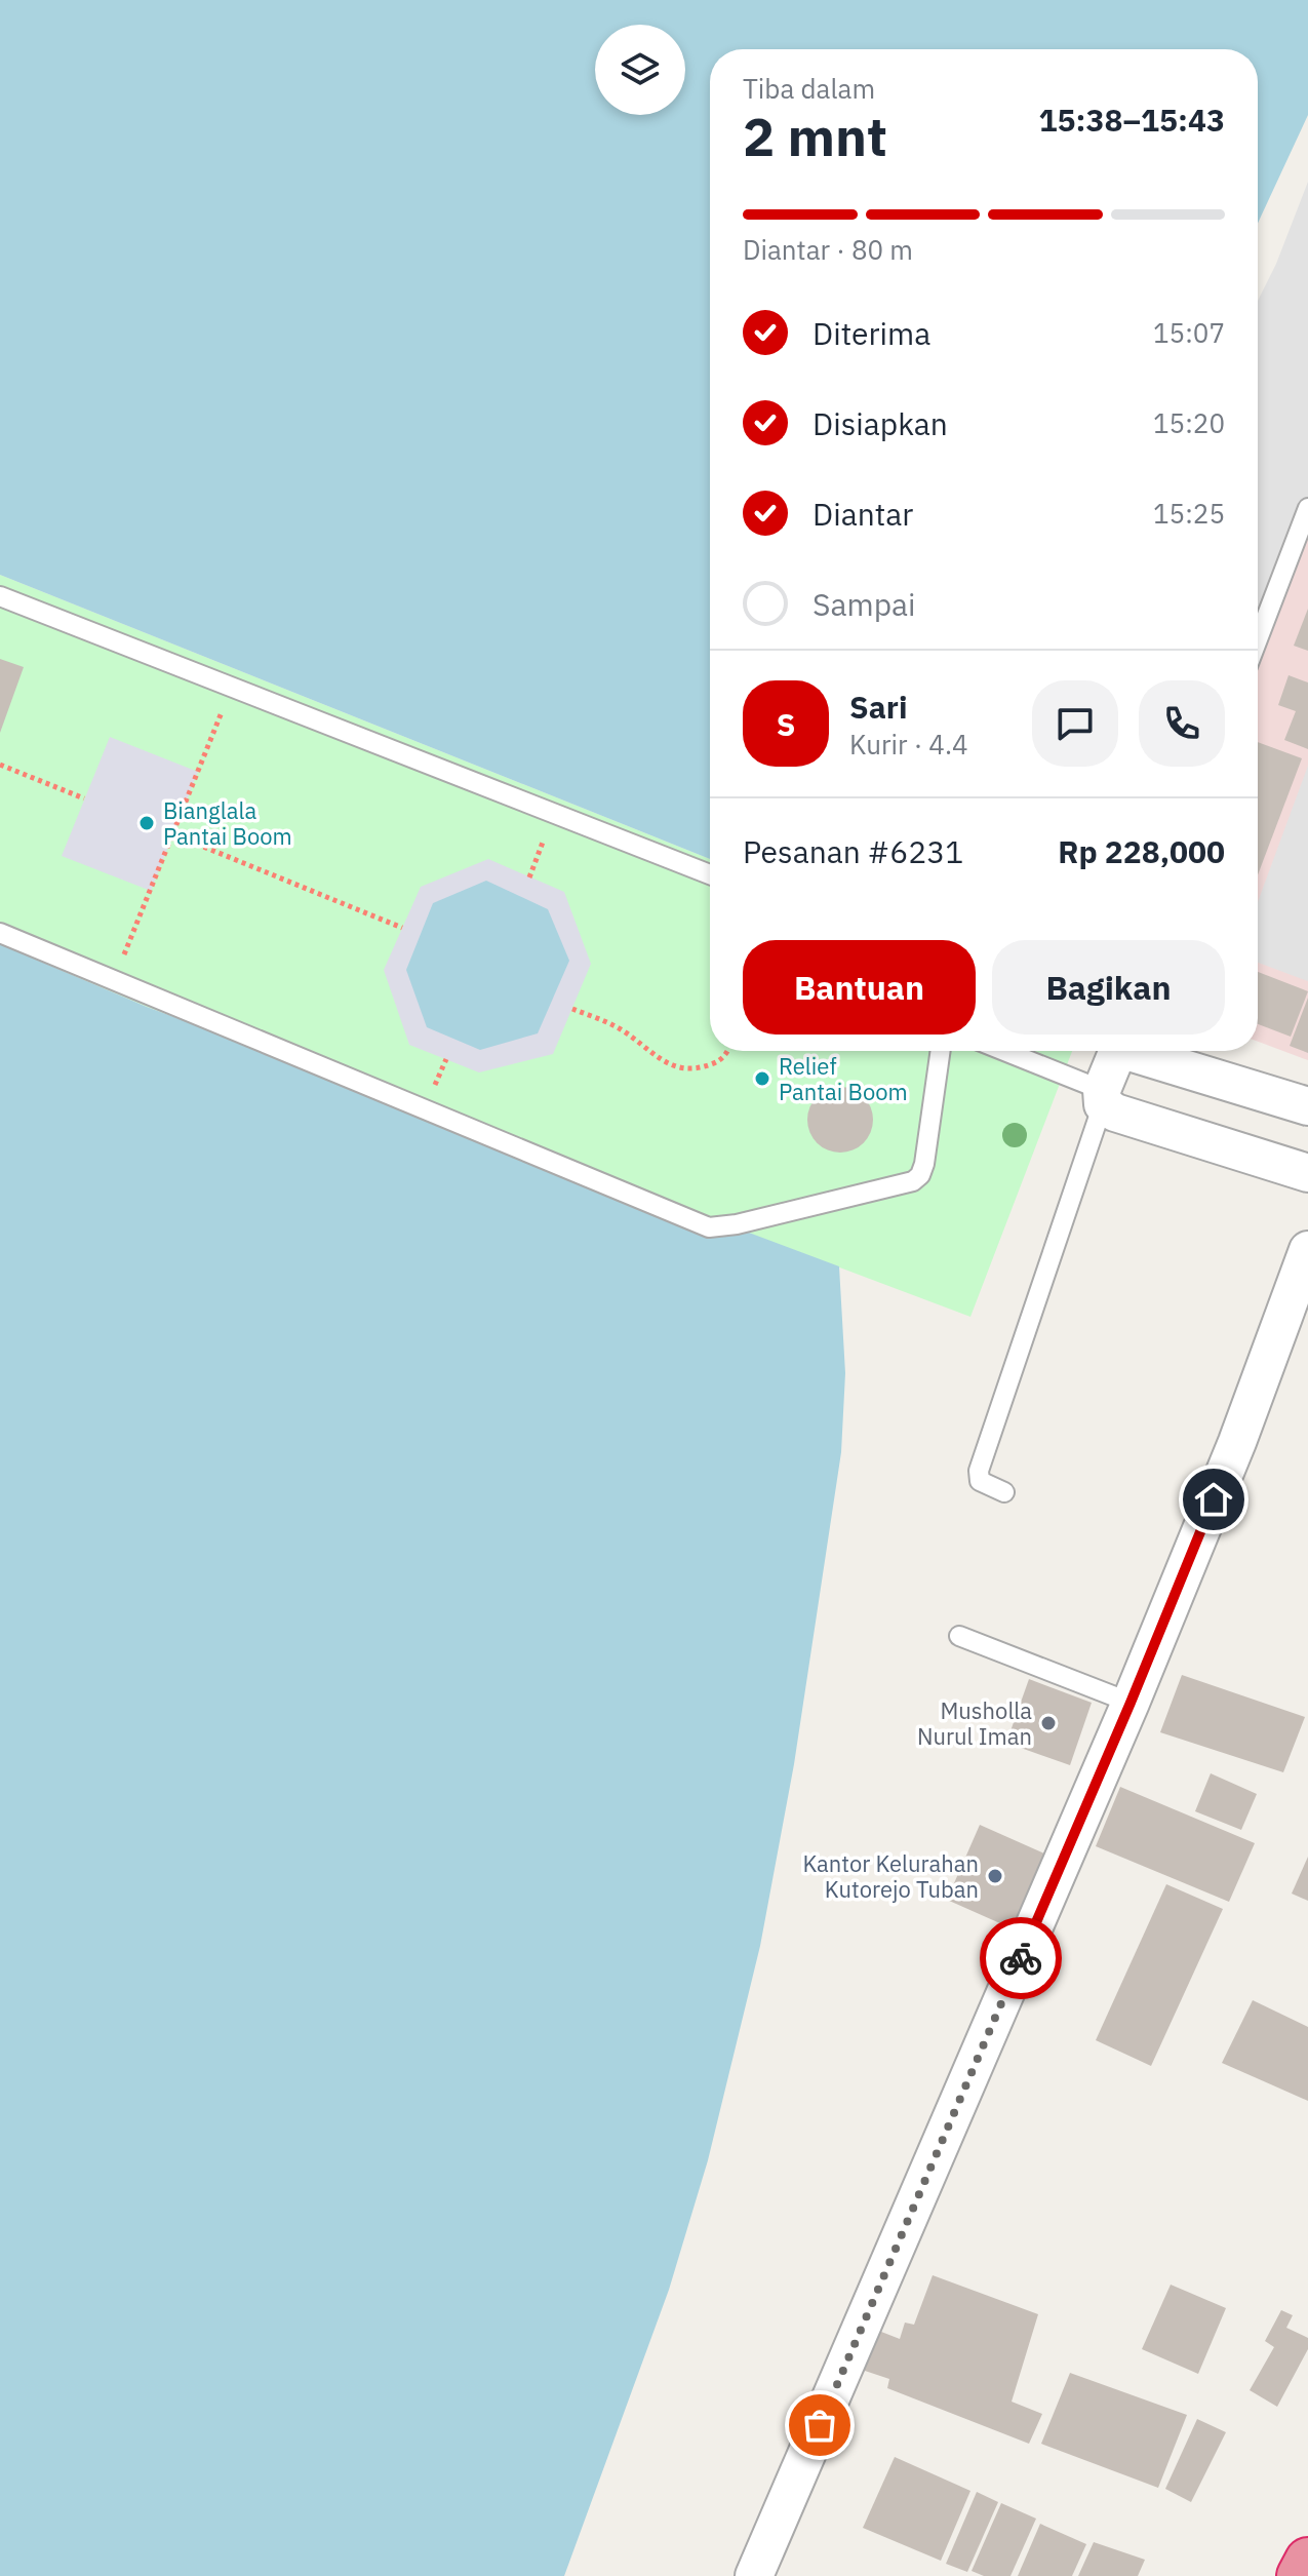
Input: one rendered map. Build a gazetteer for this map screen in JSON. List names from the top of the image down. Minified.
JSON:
{"places":["Bianglala Pantai Boom","Relief Pantai Boom","Musholla Nurul Iman","Kantor Kelurahan Kutorejo Tuban"],"page":{"heading":["2 mnt","Tiba dalam","15:38–15:43"],"panel":["Sari","Kurir · 4.4","Pesanan #6231","Rp 228,000"],"bar":"Diantar · 80 m","list":[["Diterima","15:07"],["Disiapkan","15:20"],["Diantar","15:25"],"Sampai"],"round":"S","buttons":["Bantuan","Bagikan"]}}
